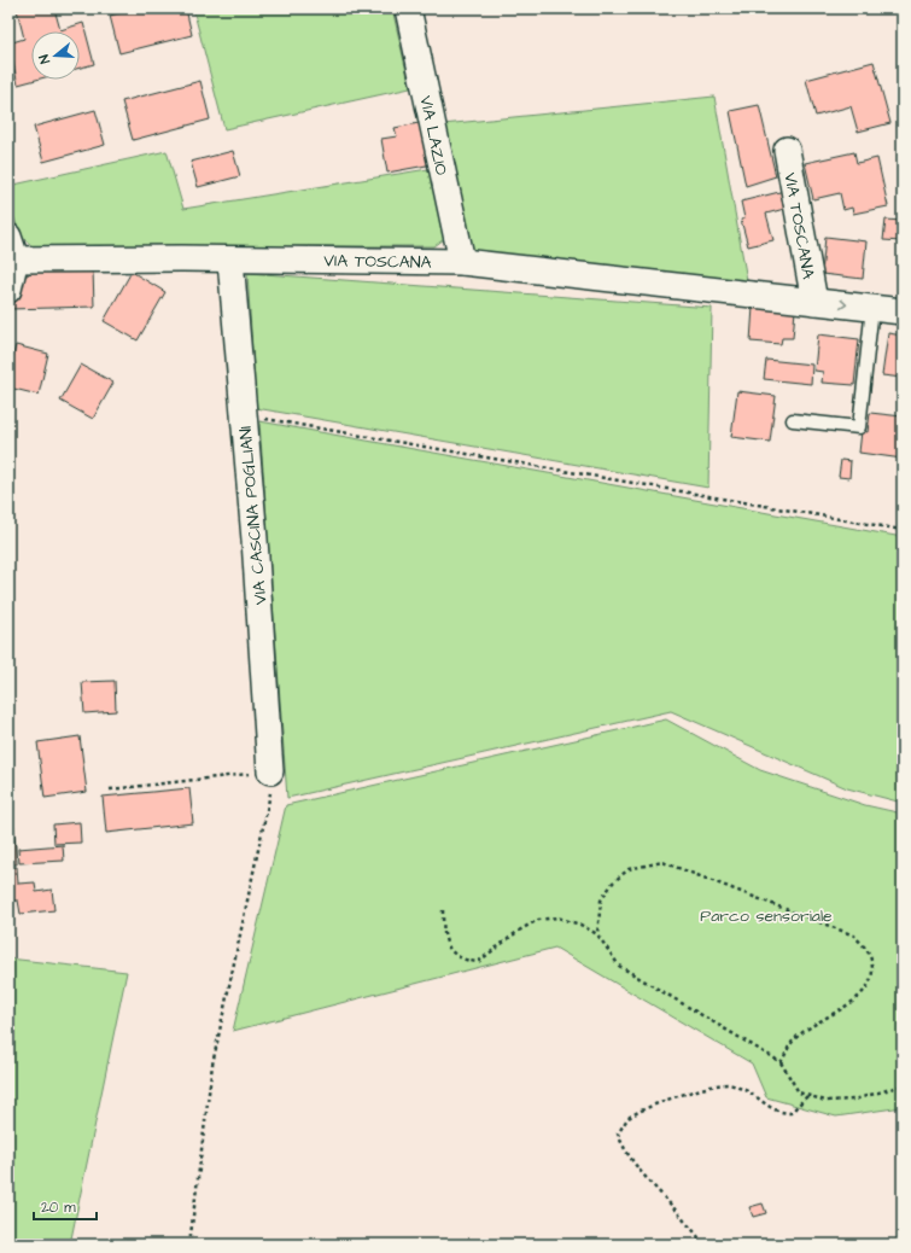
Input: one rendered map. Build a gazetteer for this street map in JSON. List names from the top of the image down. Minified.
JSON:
{"streets":{"street":["VIA LAZIO","VIA TOSCANA","VIA CASCINA POGLIANI"]},"crossings":[["VIA LAZIO","VIA TOSCANA"],["VIA TOSCANA","VIA CASCINA POGLIANI"]],"parks":["Parco sensoriale"],"scale_bar":"20 m","north":"left"}
